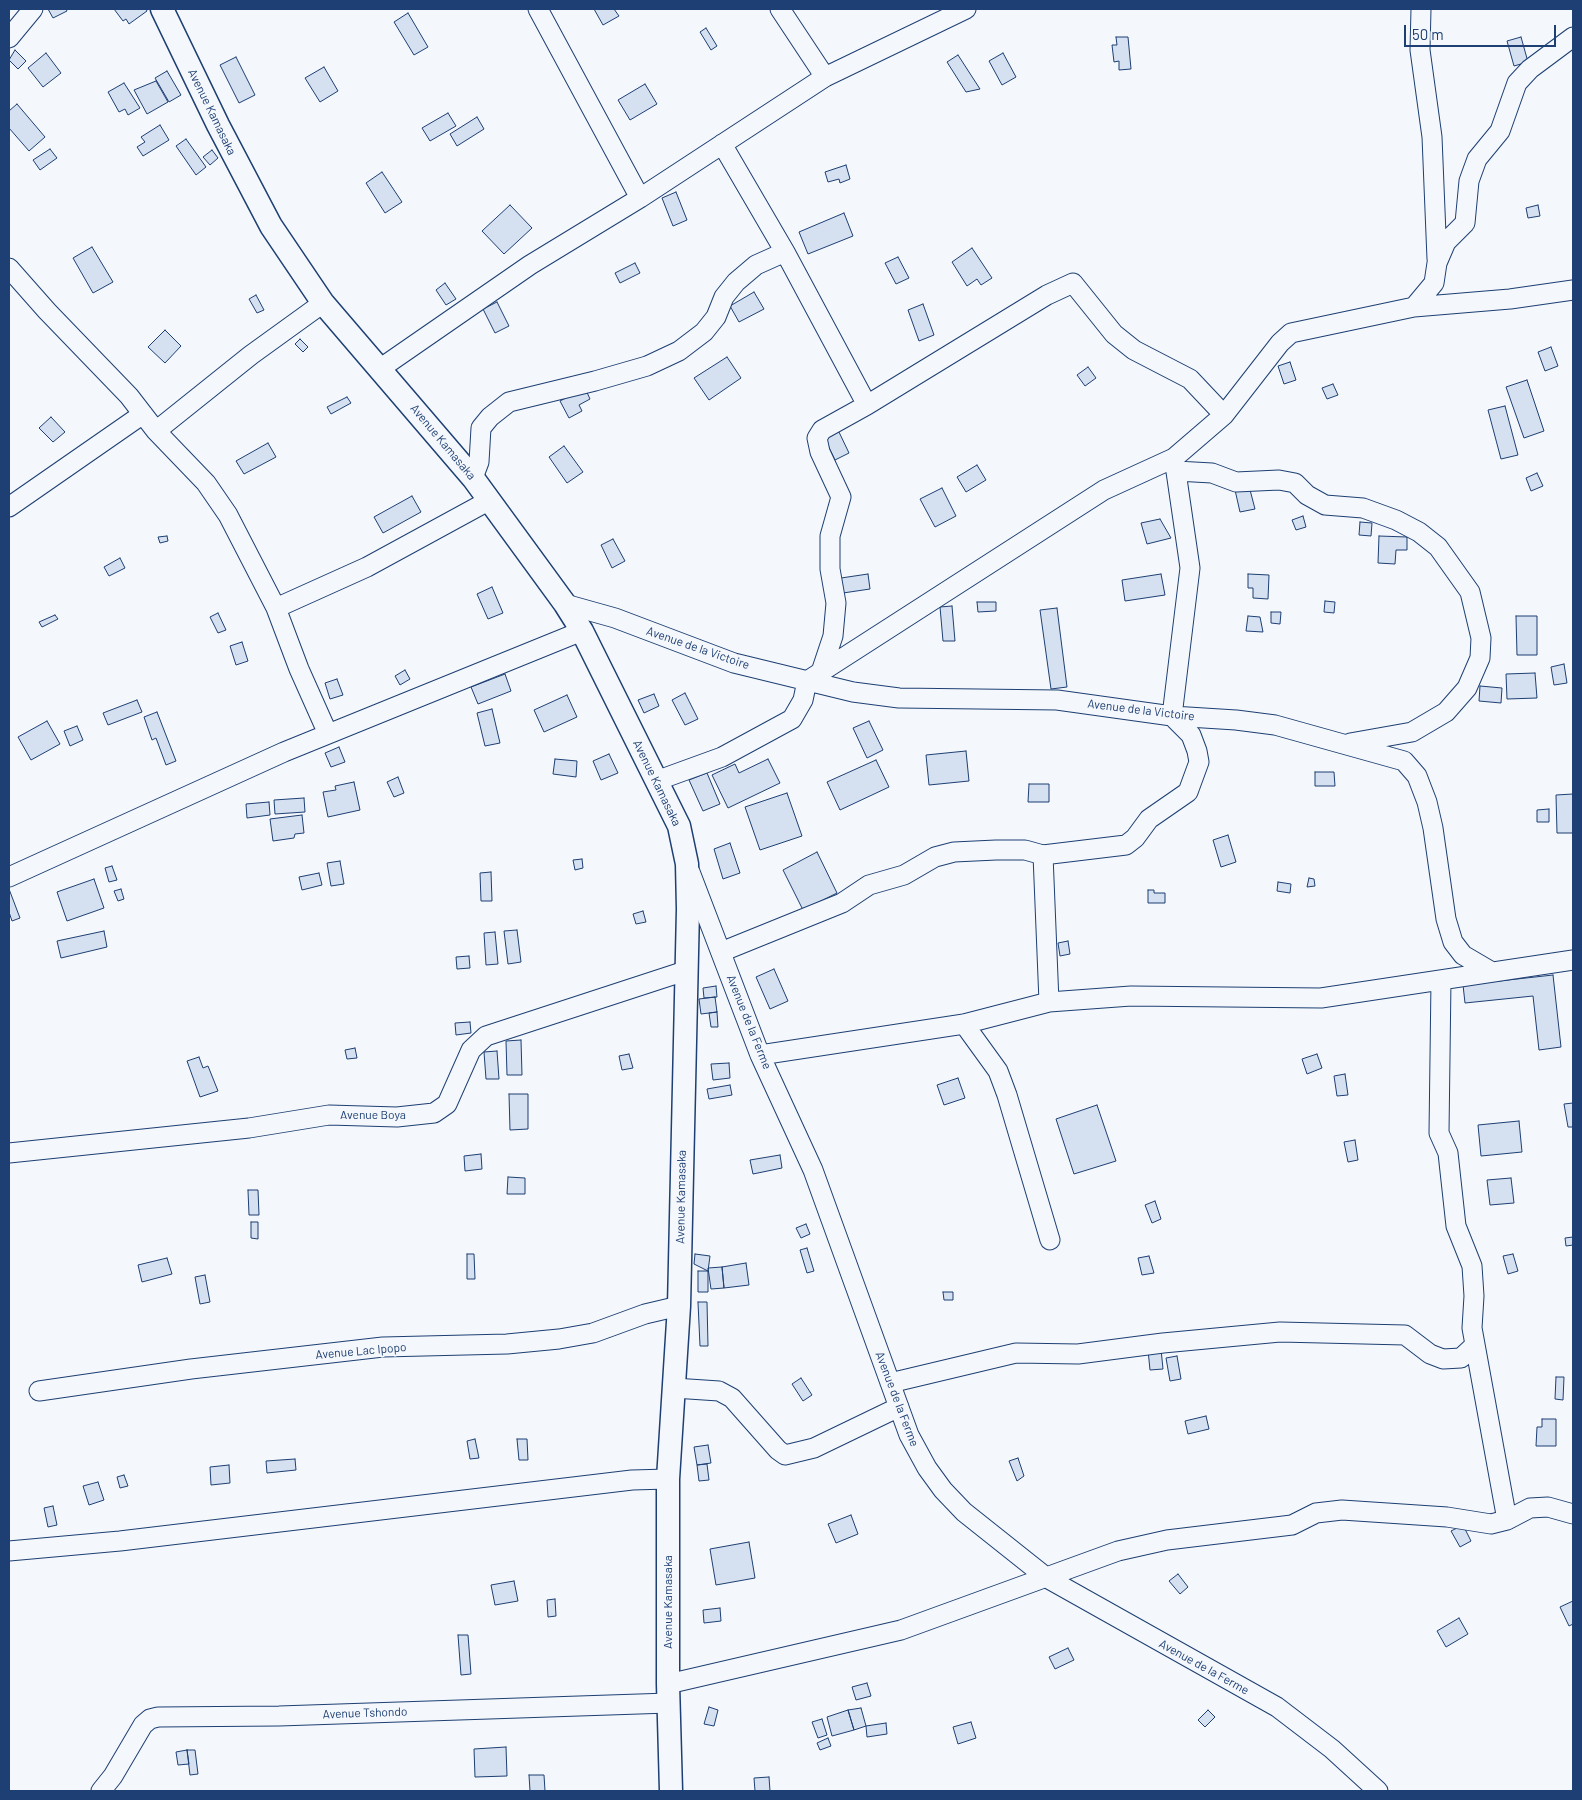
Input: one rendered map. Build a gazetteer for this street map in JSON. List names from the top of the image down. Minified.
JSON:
{"streets":{"street":["Avenue Kamasaka","Avenue de la Victoire","Avenue de la Ferme","Avenue Boya","Avenue Lac Ipopo","Avenue Tshondo"]},"crossings":[["Avenue Kamasaka","Avenue de la Victoire"],["Avenue Kamasaka","Avenue de la Ferme"],["Avenue Kamasaka","Avenue Boya"],["Avenue Kamasaka","Avenue Lac Ipopo"],["Avenue Kamasaka","Avenue Tshondo"],["Avenue de la Ferme","Avenue Tshondo"]],"scale_bar":"50 m"}
